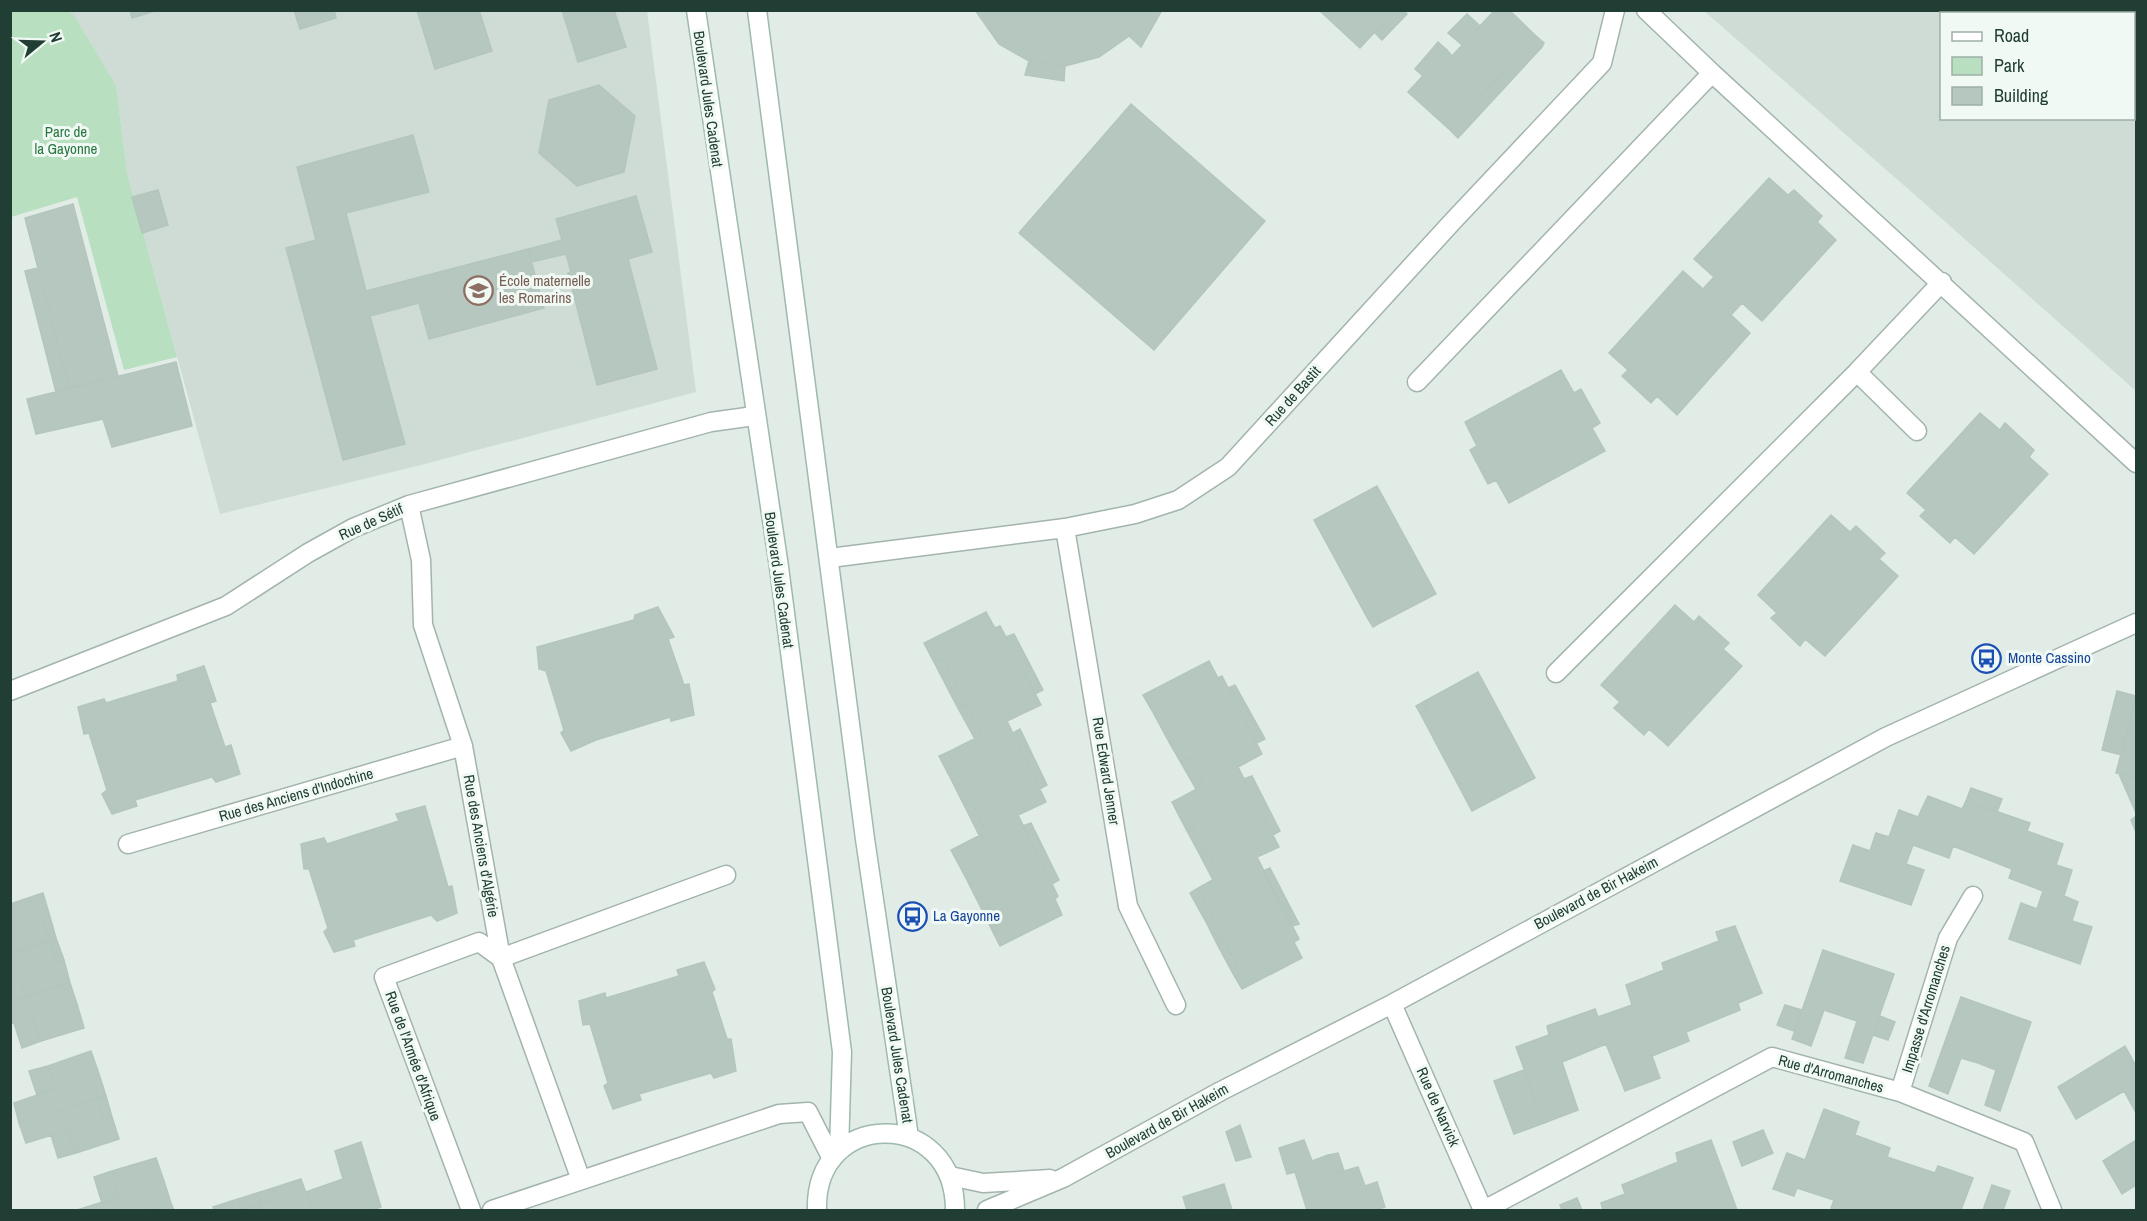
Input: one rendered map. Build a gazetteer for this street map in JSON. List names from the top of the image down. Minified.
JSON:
{"streets":{"street":["Boulevard Jules Cadenat","Rue de Bastit","Rue de Sétif","Rue Edward Jenner","Rue des Anciens d'Indochine","Rue des Anciens d'Algérie","Boulevard de Bir Hakeim","Impasse d'Arromanches","Rue de l'Armée d'Afrique","Rue d'Arromanches","Rue de Narvick"]},"crossings":[["Boulevard Jules Cadenat","Rue de Bastit"],["Boulevard Jules Cadenat","Rue de Sétif"],["Rue de Bastit","Rue Edward Jenner"],["Rue de Sétif","Rue des Anciens d'Algérie"],["Rue des Anciens d'Indochine","Rue des Anciens d'Algérie"],["Rue des Anciens d'Algérie","Rue de l'Armée d'Afrique"],["Boulevard de Bir Hakeim","Rue de Narvick"],["Impasse d'Arromanches","Rue d'Arromanches"],["Rue d'Arromanches","Rue de Narvick"]],"parks":["Parc de la Gayonne"],"places":{"school or university":["École maternelle les Romarins"],"bus stop":["Monte Cassino","La Gayonne"]},"legend":["Road","Park","Building"],"north":"right"}
